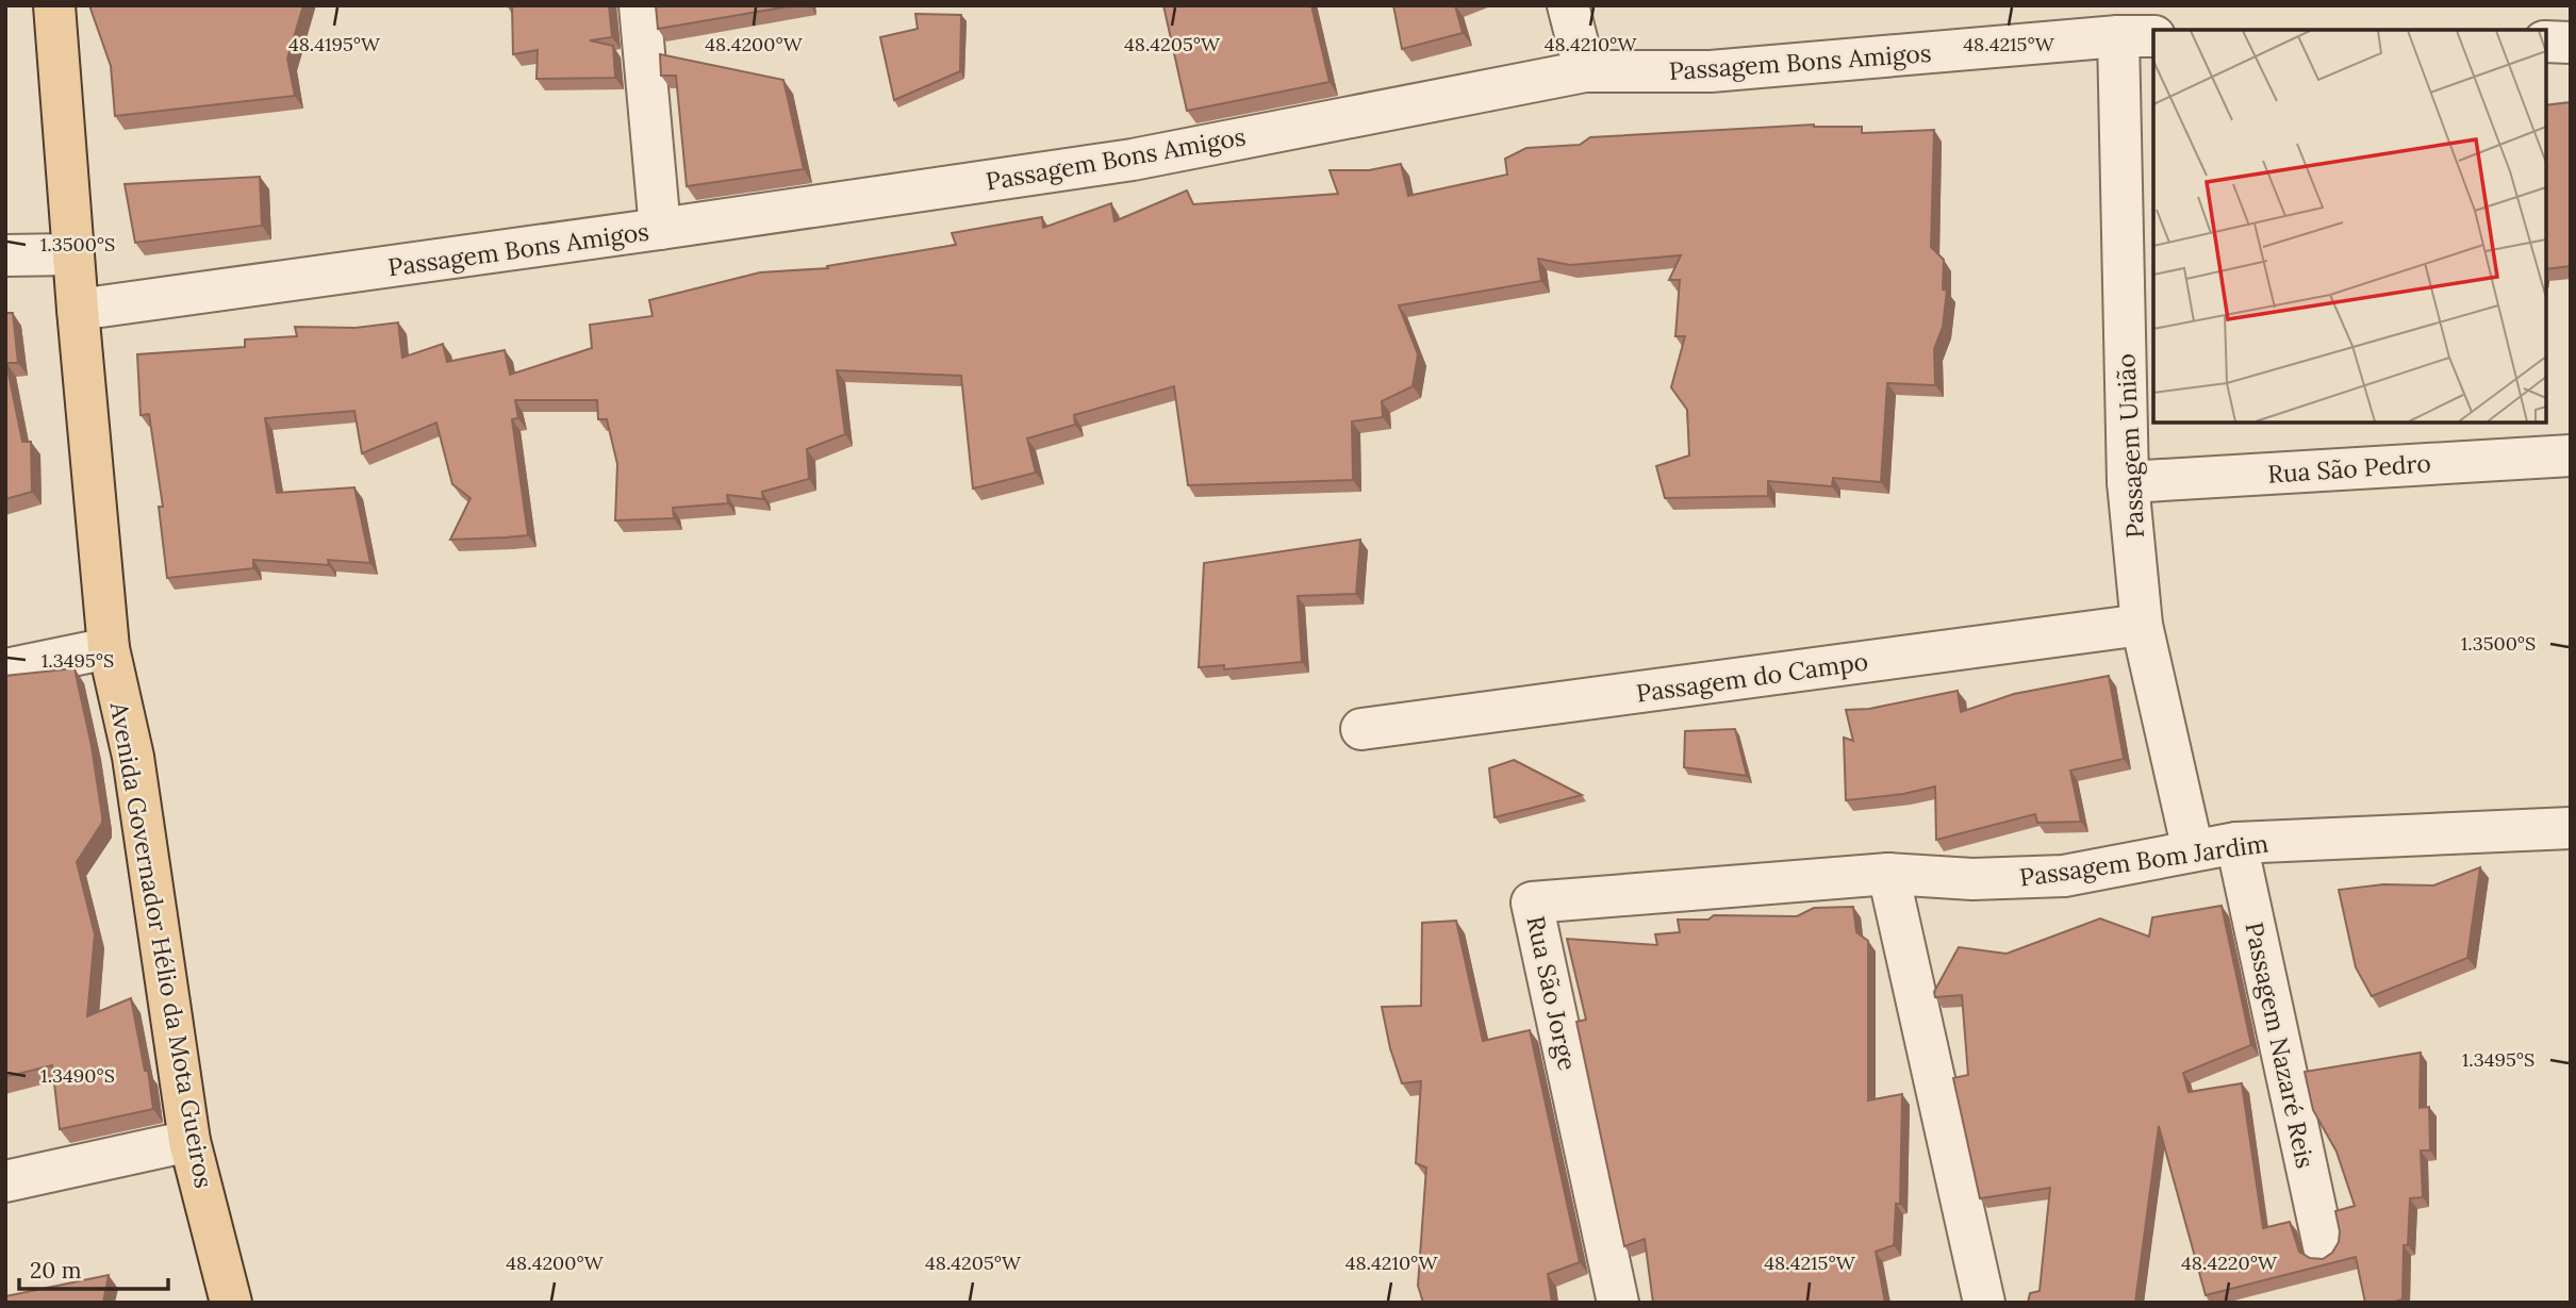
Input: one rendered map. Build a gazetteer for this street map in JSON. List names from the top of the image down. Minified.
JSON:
{"streets":{"main road":["Avenida Governador Hélio da Mota Gueiros"],"street":["Passagem Bons Amigos","Passagem União","Rua São Pedro","Passagem do Campo","Passagem Bom Jardim","Rua São Jorge","Passagem Nazaré Reis"]},"crossings":[["Passagem Bons Amigos","Passagem União"],["Passagem Bons Amigos","Avenida Governador Hélio da Mota Gueiros"],["Passagem União","Rua São Pedro"],["Passagem União","Passagem do Campo"],["Passagem União","Passagem Bom Jardim"],["Passagem Bom Jardim","Rua São Jorge"],["Passagem Bom Jardim","Passagem Nazaré Reis"]],"scale_bar":"20 m","coordinates":["48.4195°W","48.4200°W","48.4205°W","48.4210°W","48.4215°W","1.3500°S","1.3495°S","1.3490°S","48.4220°W"]}
